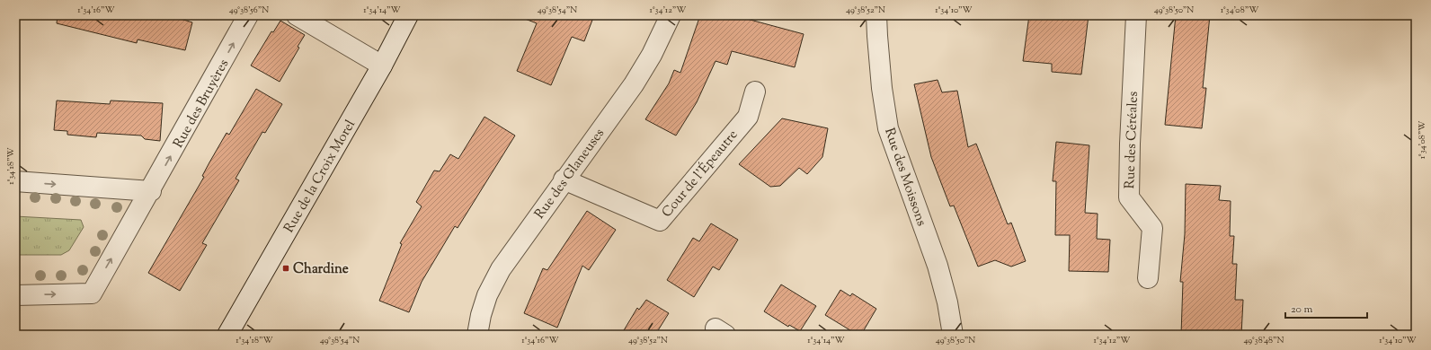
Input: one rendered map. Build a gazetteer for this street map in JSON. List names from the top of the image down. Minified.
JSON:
{"streets":{"street":["Rue des Bruyères","Rue des Céréales","Rue des Glaneuses","Cour de l'Épeautre","Rue de la Croix Morel","Rue des Moissons"]},"crossings":[["Rue des Glaneuses","Cour de l'Épeautre"]],"one_way":["Rue des Bruyères"],"places":{"transit":["Chardine"]},"scale_bar":"20 m","coordinates":["1°34'16\"W","49°38'56\"N","1°34'14\"W","49°38'54\"N","1°34'12\"W","49°38'52\"N","1°34'10\"W","49°38'50\"N","1°34'08\"W","1°34'18\"W","49°38'48\"N"]}
